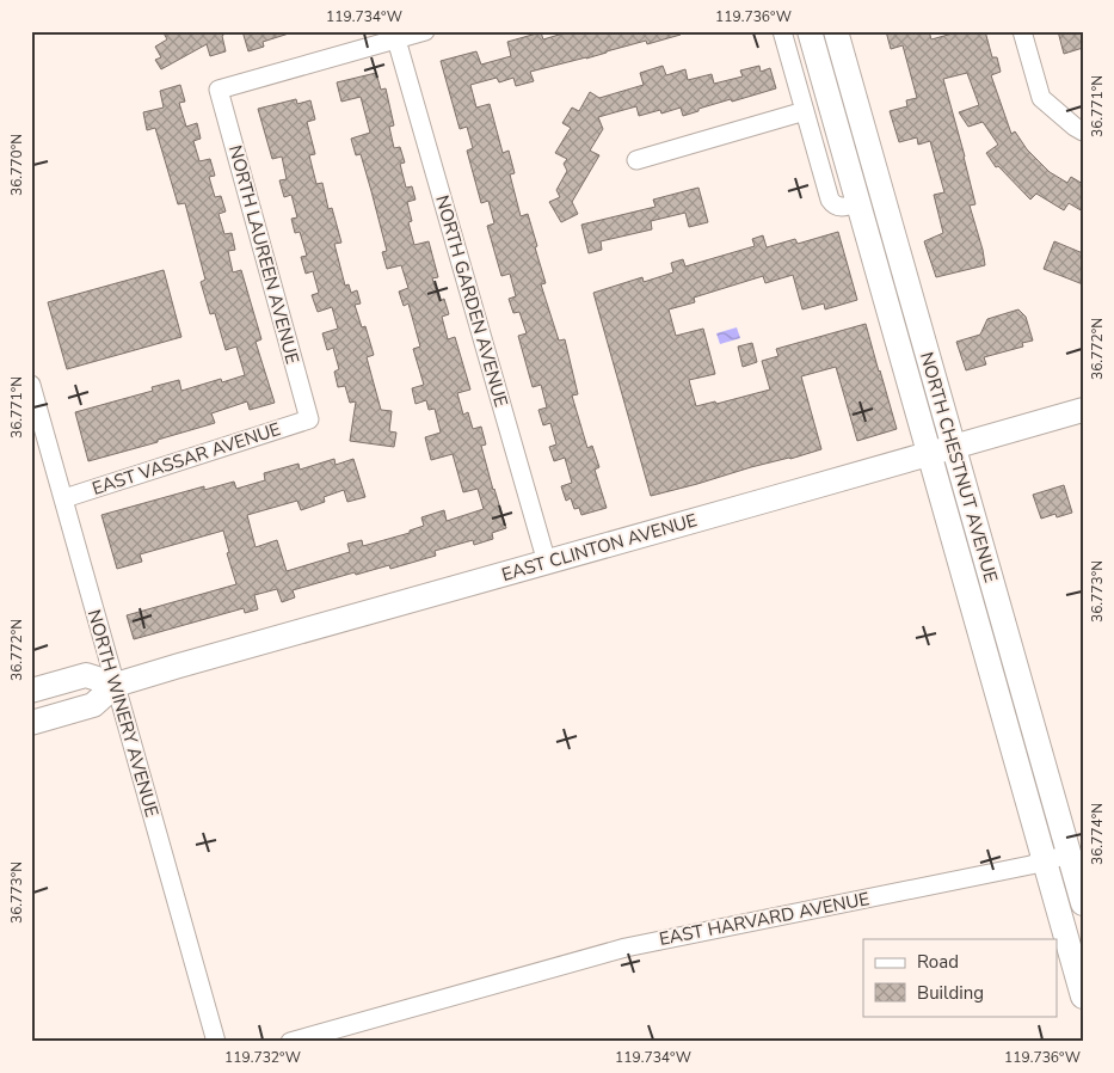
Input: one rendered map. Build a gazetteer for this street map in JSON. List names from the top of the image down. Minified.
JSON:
{"streets":{"main road":["NORTH CHESTNUT AVENUE","EAST CLINTON AVENUE"],"street":["NORTH LAUREEN AVENUE","NORTH GARDEN AVENUE","EAST VASSAR AVENUE","NORTH WINERY AVENUE","EAST HARVARD AVENUE"]},"crossings":[["NORTH LAUREEN AVENUE","NORTH GARDEN AVENUE"],["NORTH LAUREEN AVENUE","EAST VASSAR AVENUE"],["NORTH GARDEN AVENUE","EAST CLINTON AVENUE"],["EAST VASSAR AVENUE","NORTH WINERY AVENUE"],["NORTH CHESTNUT AVENUE","EAST CLINTON AVENUE"],["NORTH CHESTNUT AVENUE","EAST HARVARD AVENUE"],["EAST CLINTON AVENUE","NORTH WINERY AVENUE"]],"legend":["Road","Building"],"coordinates":["119.734°W","119.736°W","36.771°N","36.770°N","36.772°N","36.773°N","36.774°N","119.732°W"]}
